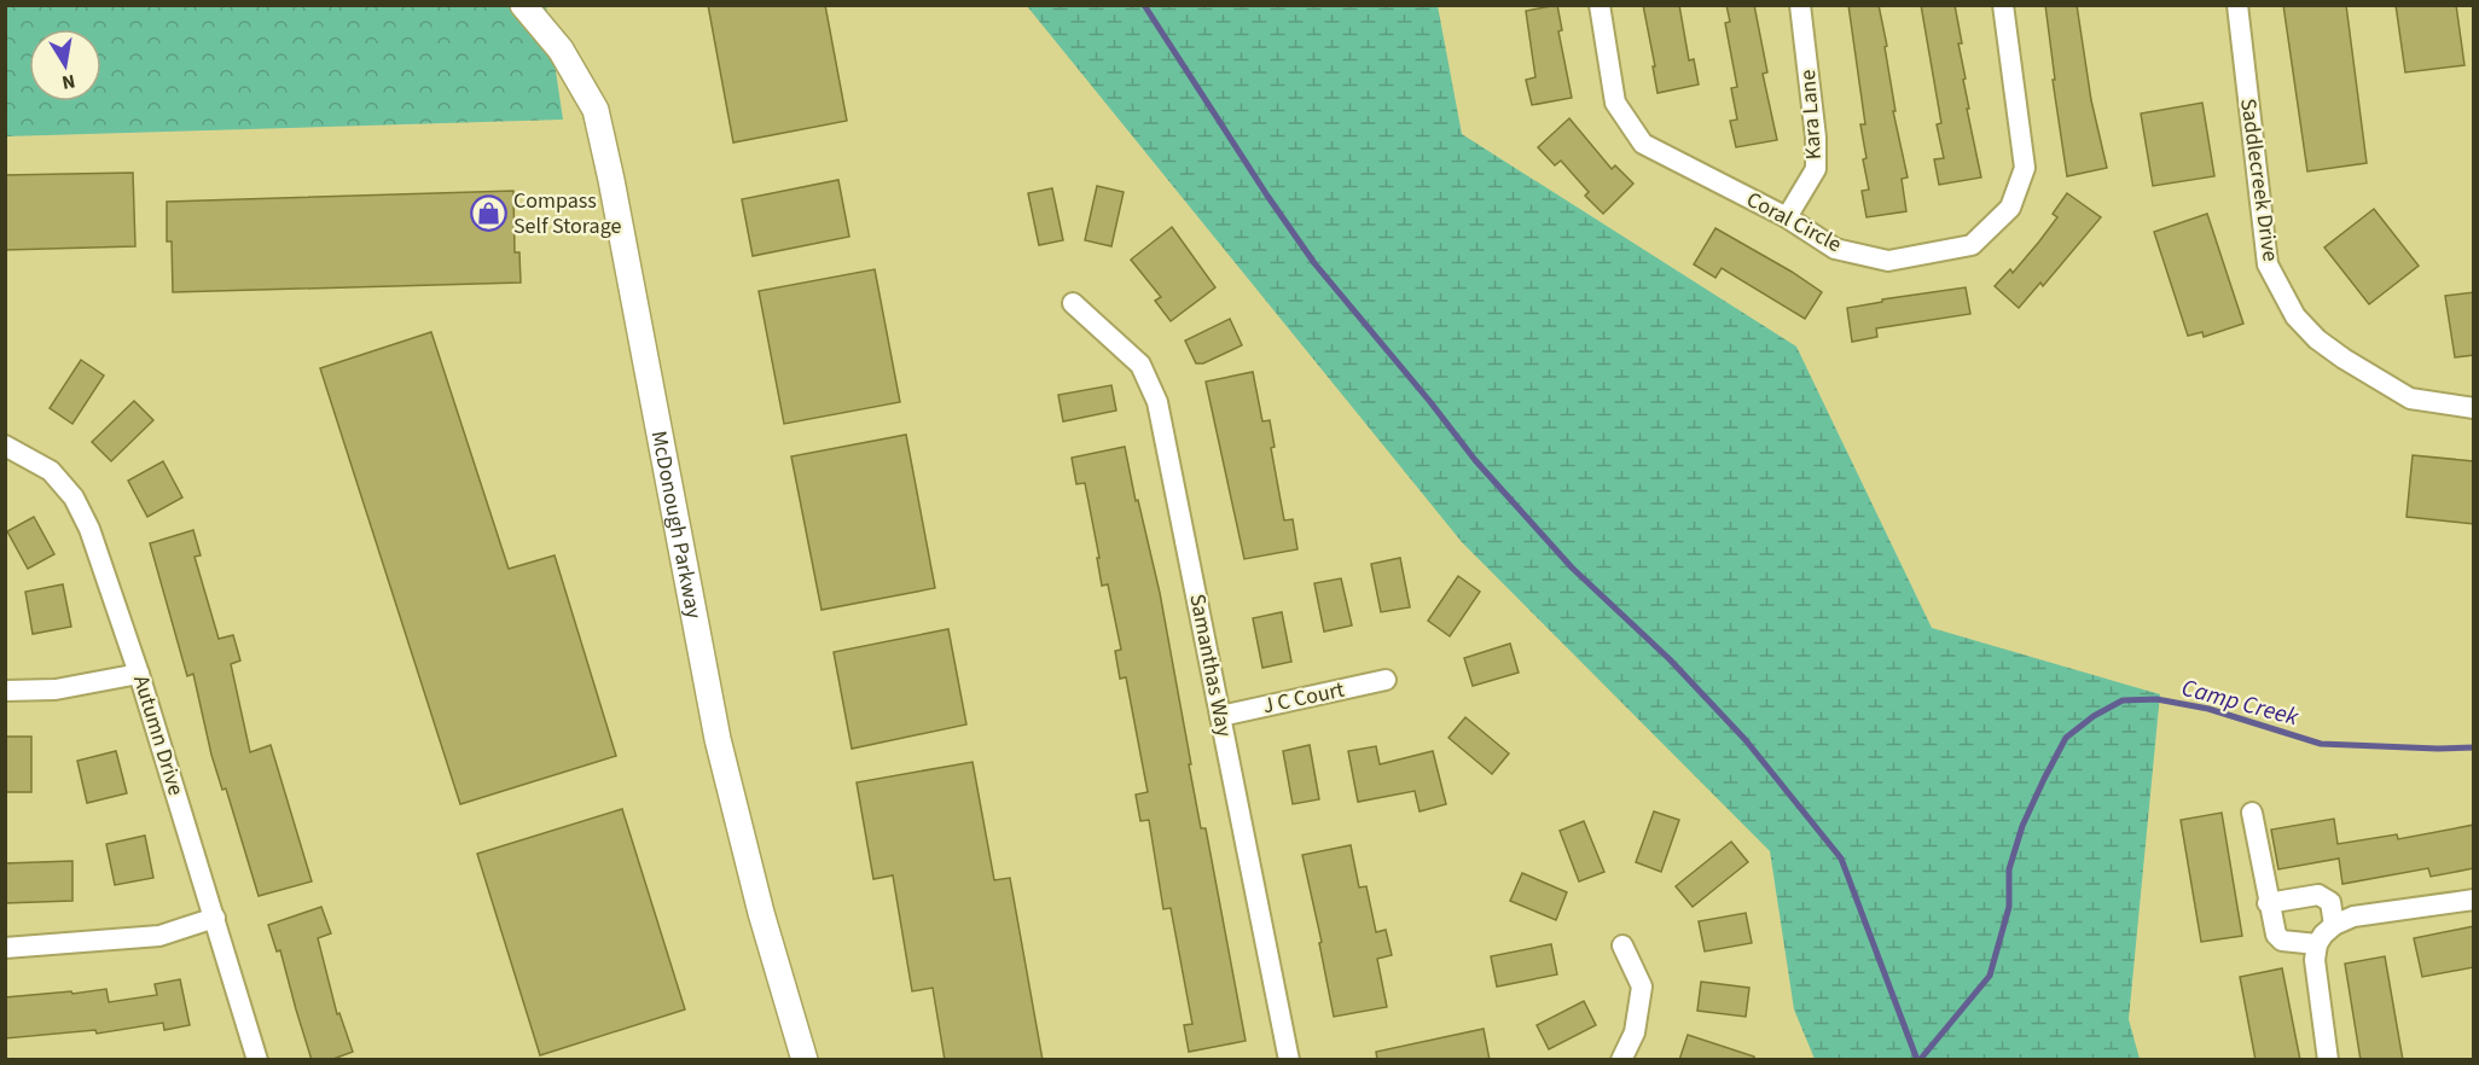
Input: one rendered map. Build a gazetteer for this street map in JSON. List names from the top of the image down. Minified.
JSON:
{"streets":{"street":["Kara Lane","Saddlecreek Drive","Coral Circle","McDonough Parkway","Samanthas Way","J C Court","Autumn Drive"]},"crossings":[["Kara Lane","Coral Circle"],["Samanthas Way","J C Court"]],"water":["Camp Creek"],"places":{"shop":["Compass Self Storage"]},"north":"bottom"}
